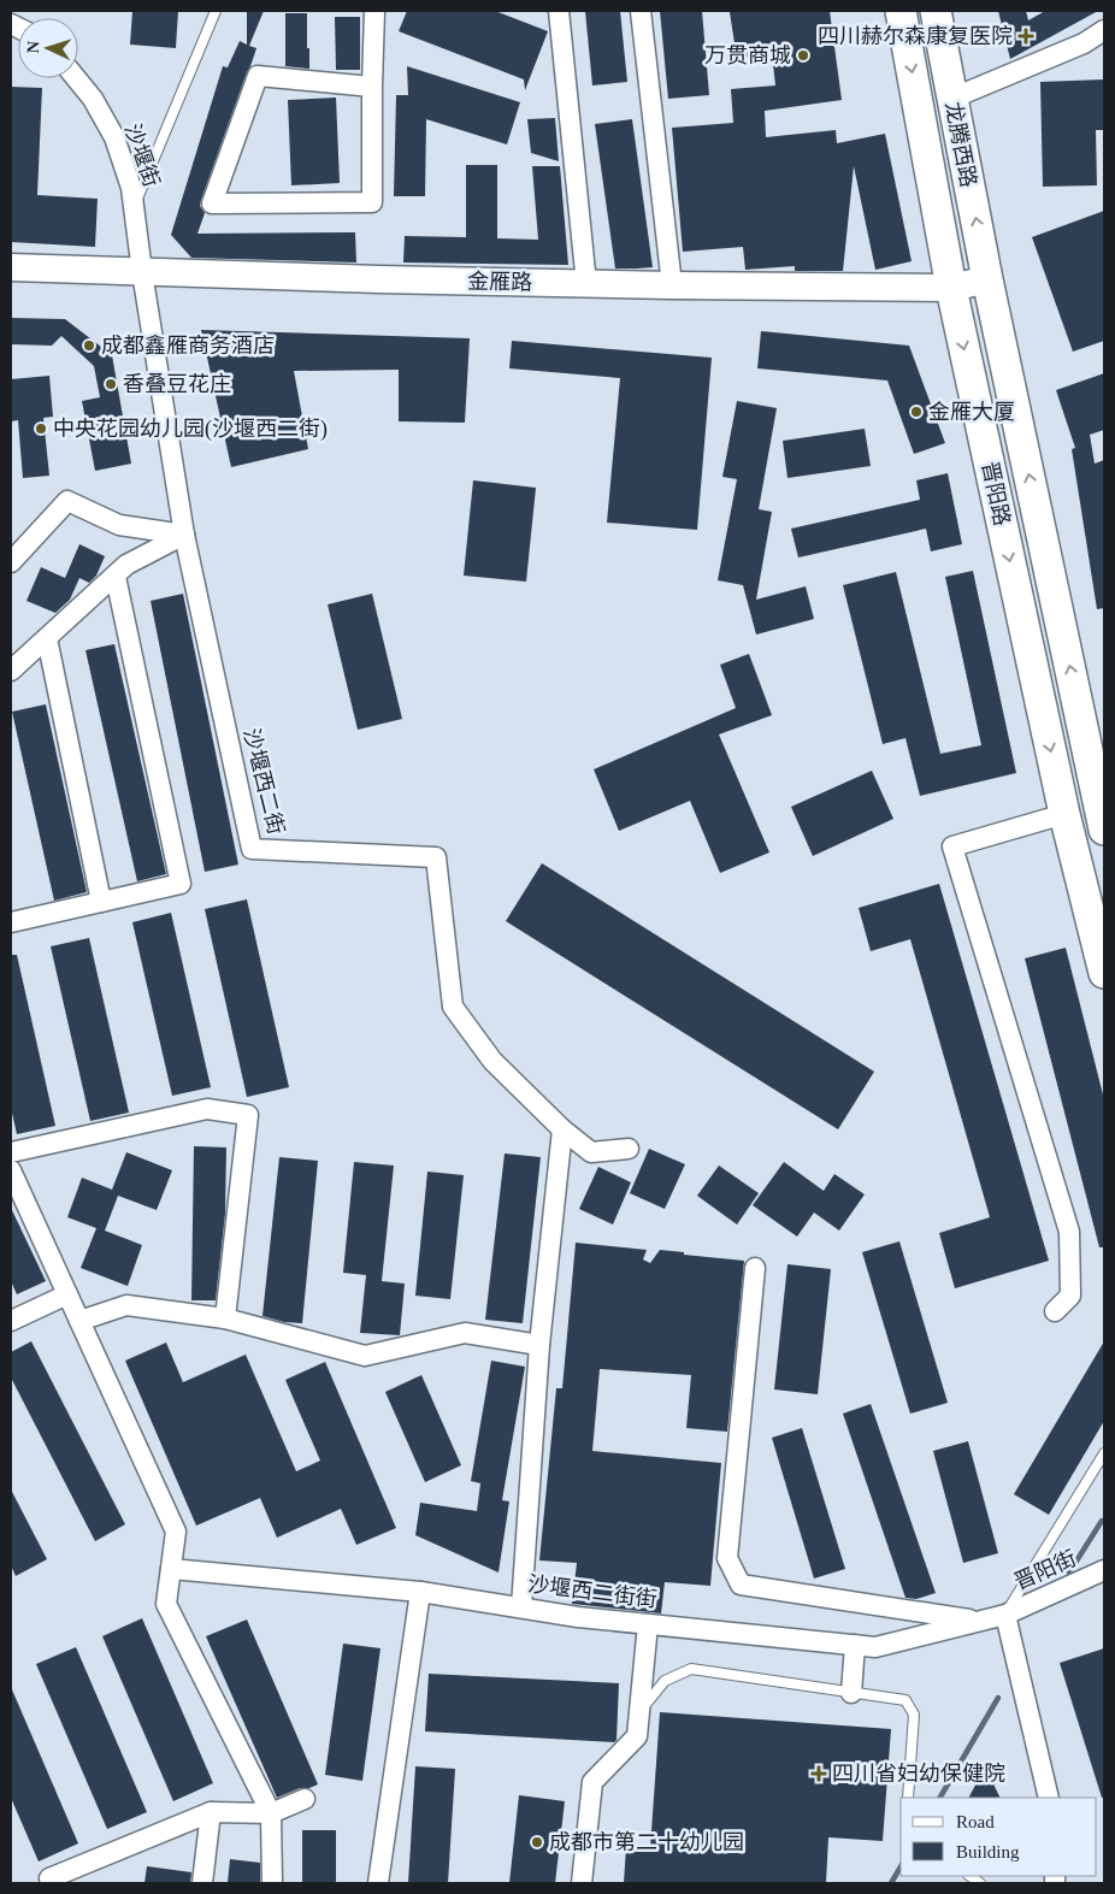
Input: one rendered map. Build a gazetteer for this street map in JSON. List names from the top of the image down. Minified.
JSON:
{"streets":{"main road":["龙腾西路","晋阳路"],"street":["沙堰街","金雁路","沙堰西二街","晋阳街","沙堰西二街街"]},"crossings":[["龙腾西路","金雁路"],["龙腾西路","晋阳路"],["沙堰街","金雁路"],["沙堰街","沙堰西二街"],["金雁路","晋阳路"],["金雁路","沙堰西二街"],["晋阳街","沙堰西二街街"]],"one_way":["龙腾西路"],"places":{"health":["四川赫尔森康复医院","四川省妇幼保健院"],"other":["万贯商城","成都鑫雁商务酒店","香叠豆花庄","金雁大厦","中央花园幼儿园(沙堰西二街)","成都市第二十幼儿园"]},"legend":["Road","Building"],"north":"left"}
